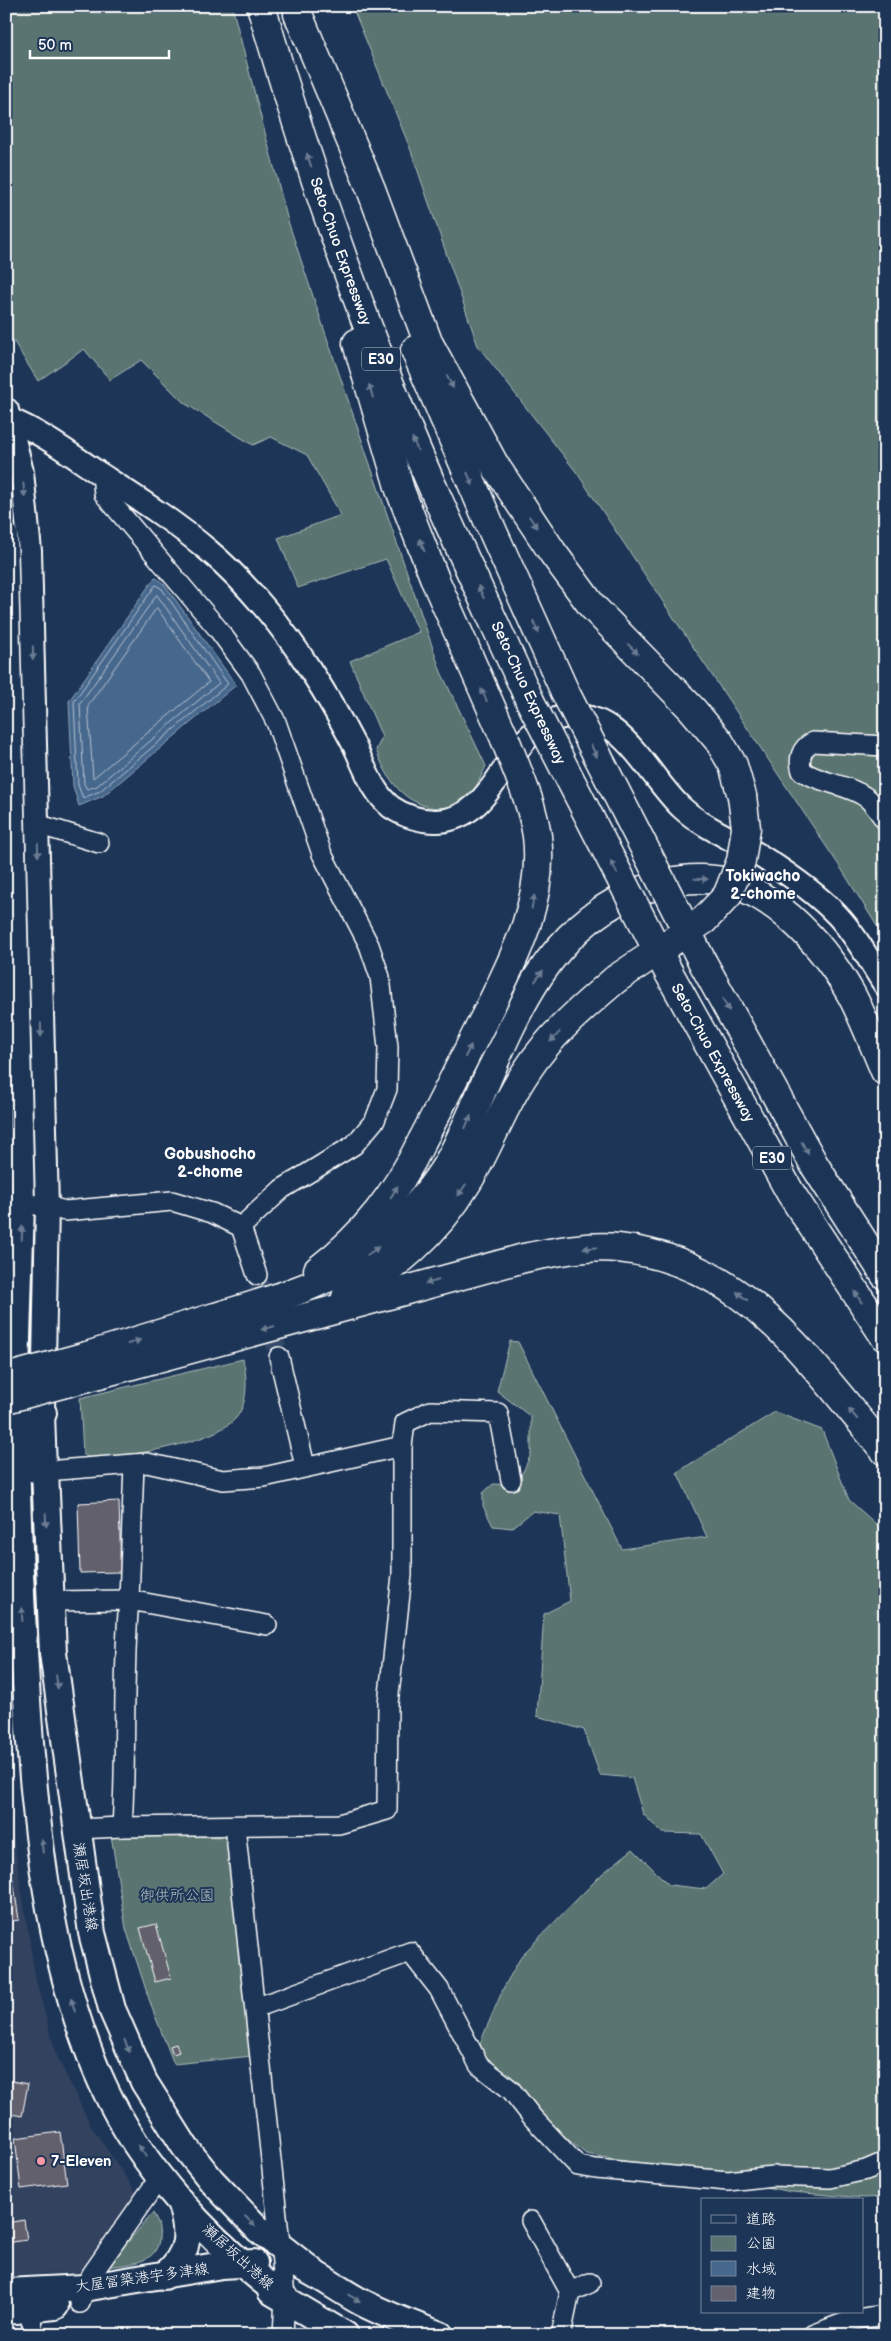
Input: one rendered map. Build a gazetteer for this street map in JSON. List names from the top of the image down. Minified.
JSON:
{"streets":{"highway":["Seto-Chuo Expressway","E30"],"main road":["瀬居坂出港線","大屋冨築港宇多津線"]},"crossings":[["瀬居坂出港線","大屋冨築港宇多津線"]],"districts":["Tokiwacho 2-chome","Gobushocho 2-chome"],"parks":["御供所公園"],"places":["7-Eleven"],"legend":["道路","公園","水域","建物"],"scale_bar":"50 m"}
